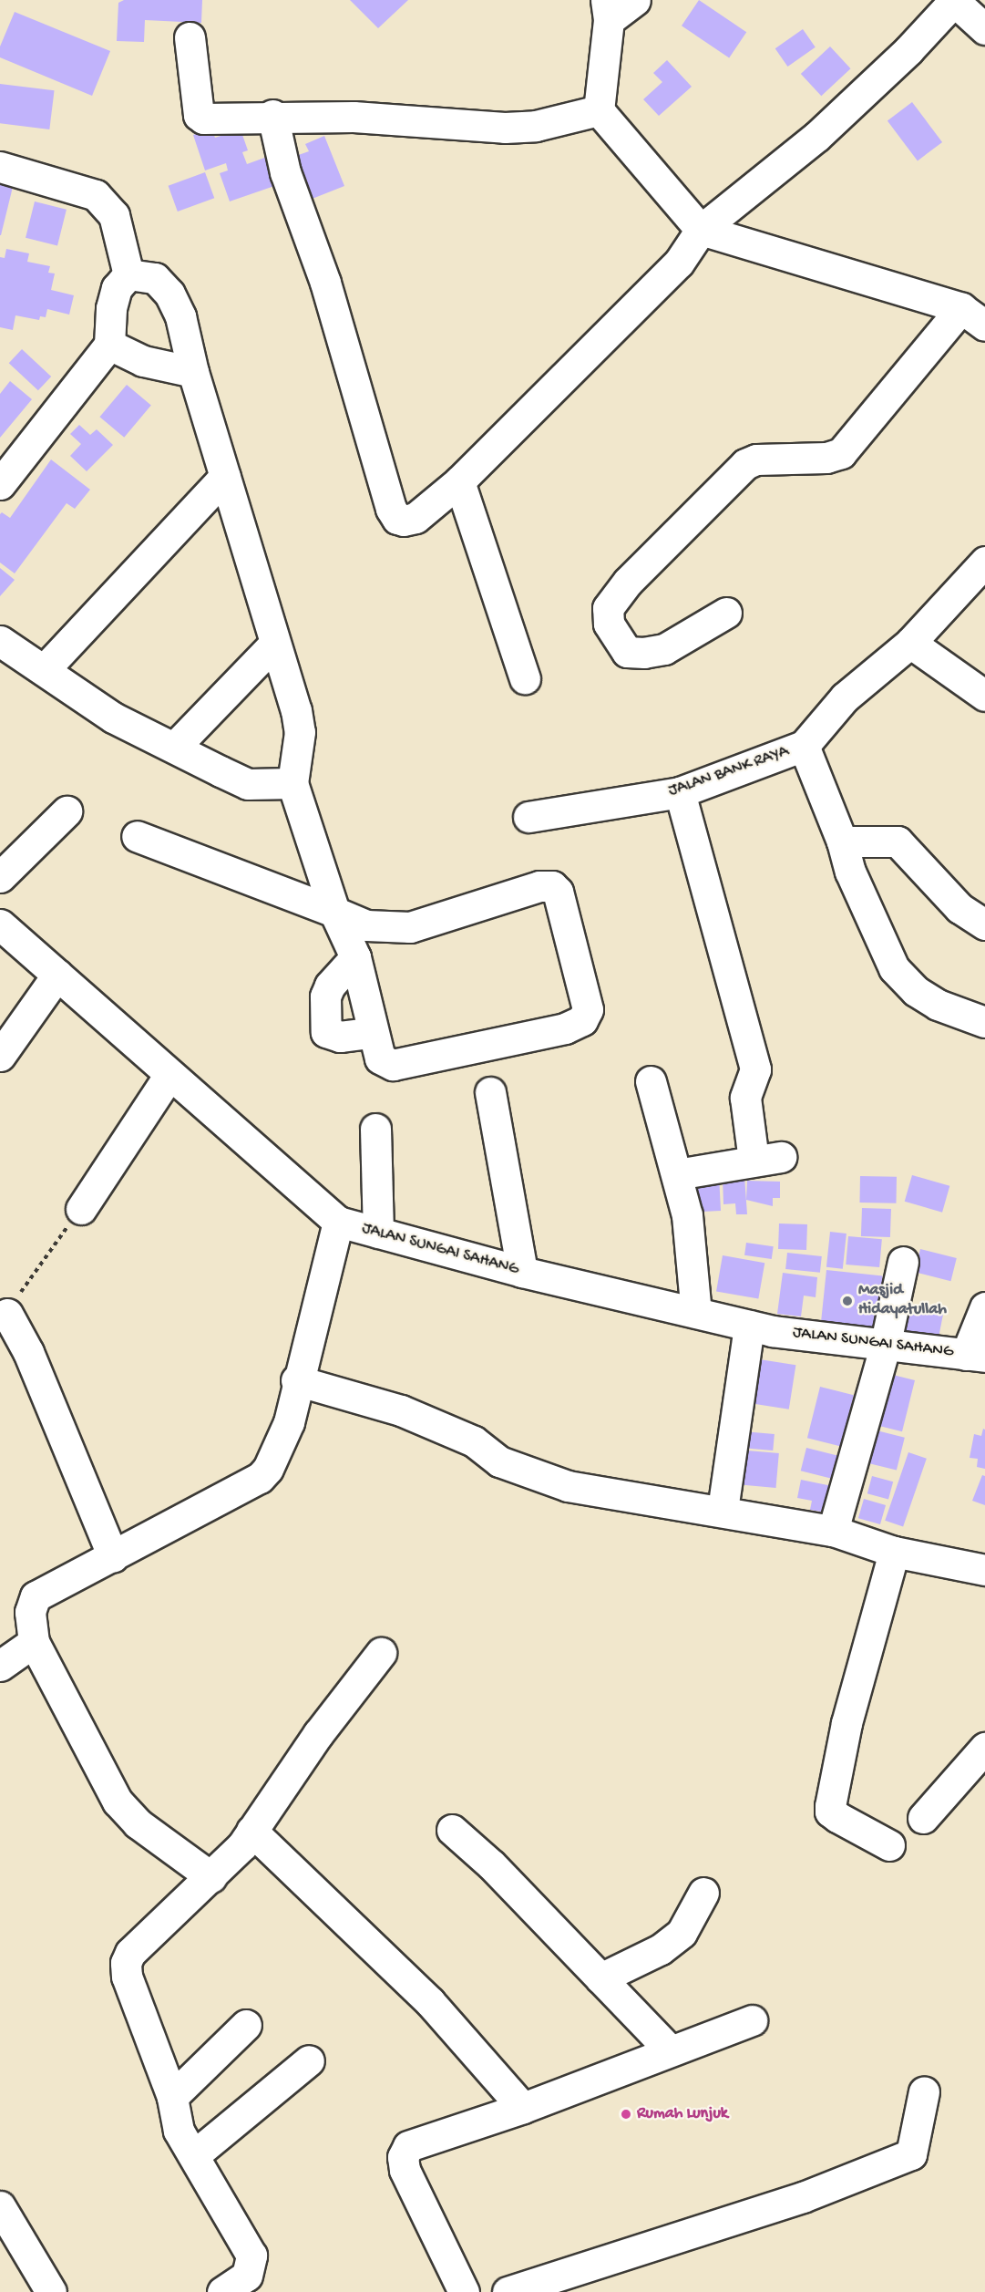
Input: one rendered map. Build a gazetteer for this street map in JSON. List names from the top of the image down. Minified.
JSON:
{"streets":{"street":["JALAN BANK RAYA","JALAN SUNGAI SAHANG"]},"places":["Masjid Hidayatullah","Rumah Lunjuk"]}
